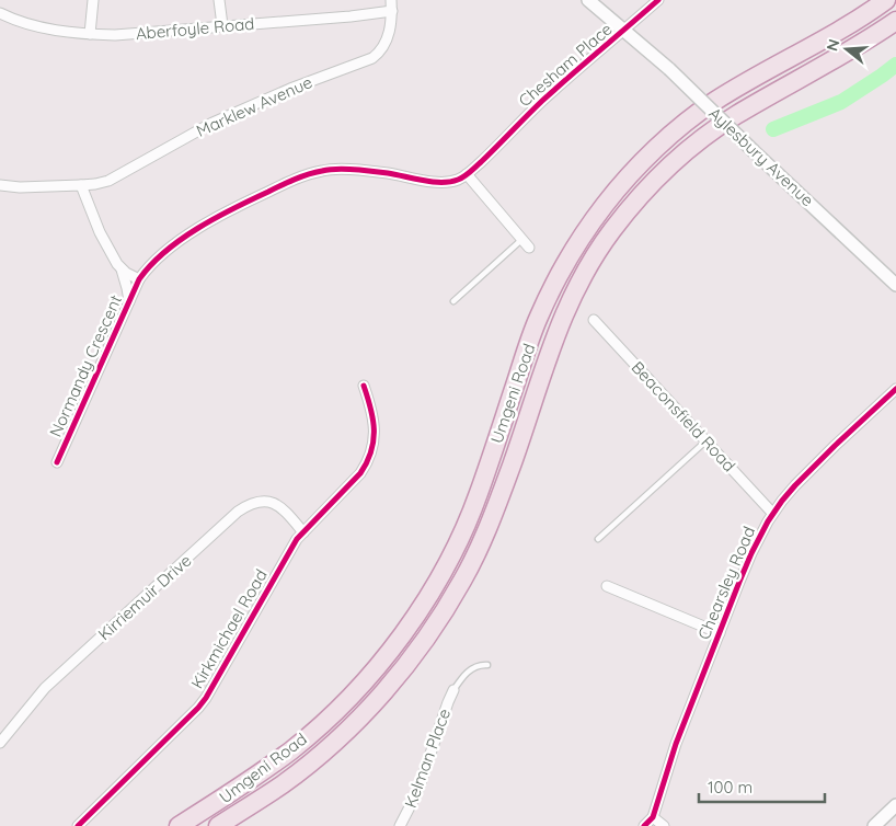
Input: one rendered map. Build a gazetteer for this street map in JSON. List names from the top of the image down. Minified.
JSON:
{"streets":{"highway":["Umgeni Road"],"street":["Aberfoyle Road","Chesham Place","Marklew Avenue","Aylesbury Avenue","Normandy Crescent","Beaconsfield Road","Chearsley Road","Kirriemuir Drive","Kirkmichael Road","Kelman Place"]},"crossings":[["Aberfoyle Road","Marklew Avenue"],["Chesham Place","Aylesbury Avenue"],["Chesham Place","Normandy Crescent"],["Beaconsfield Road","Chearsley Road"],["Kirriemuir Drive","Kirkmichael Road"]],"scale_bar":"100 m","north":"left"}
